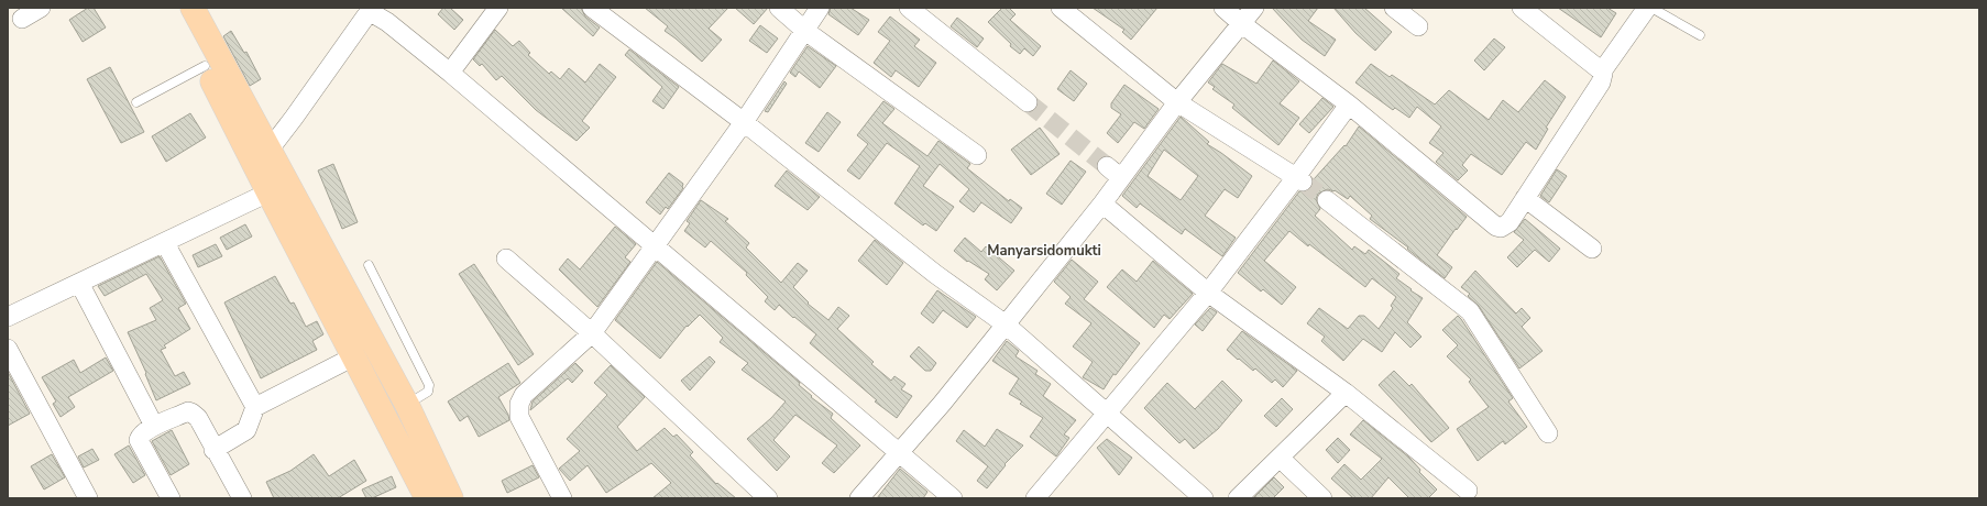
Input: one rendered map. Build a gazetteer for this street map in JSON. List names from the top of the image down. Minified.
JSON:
{"districts":["Manyarsidomukti"]}
